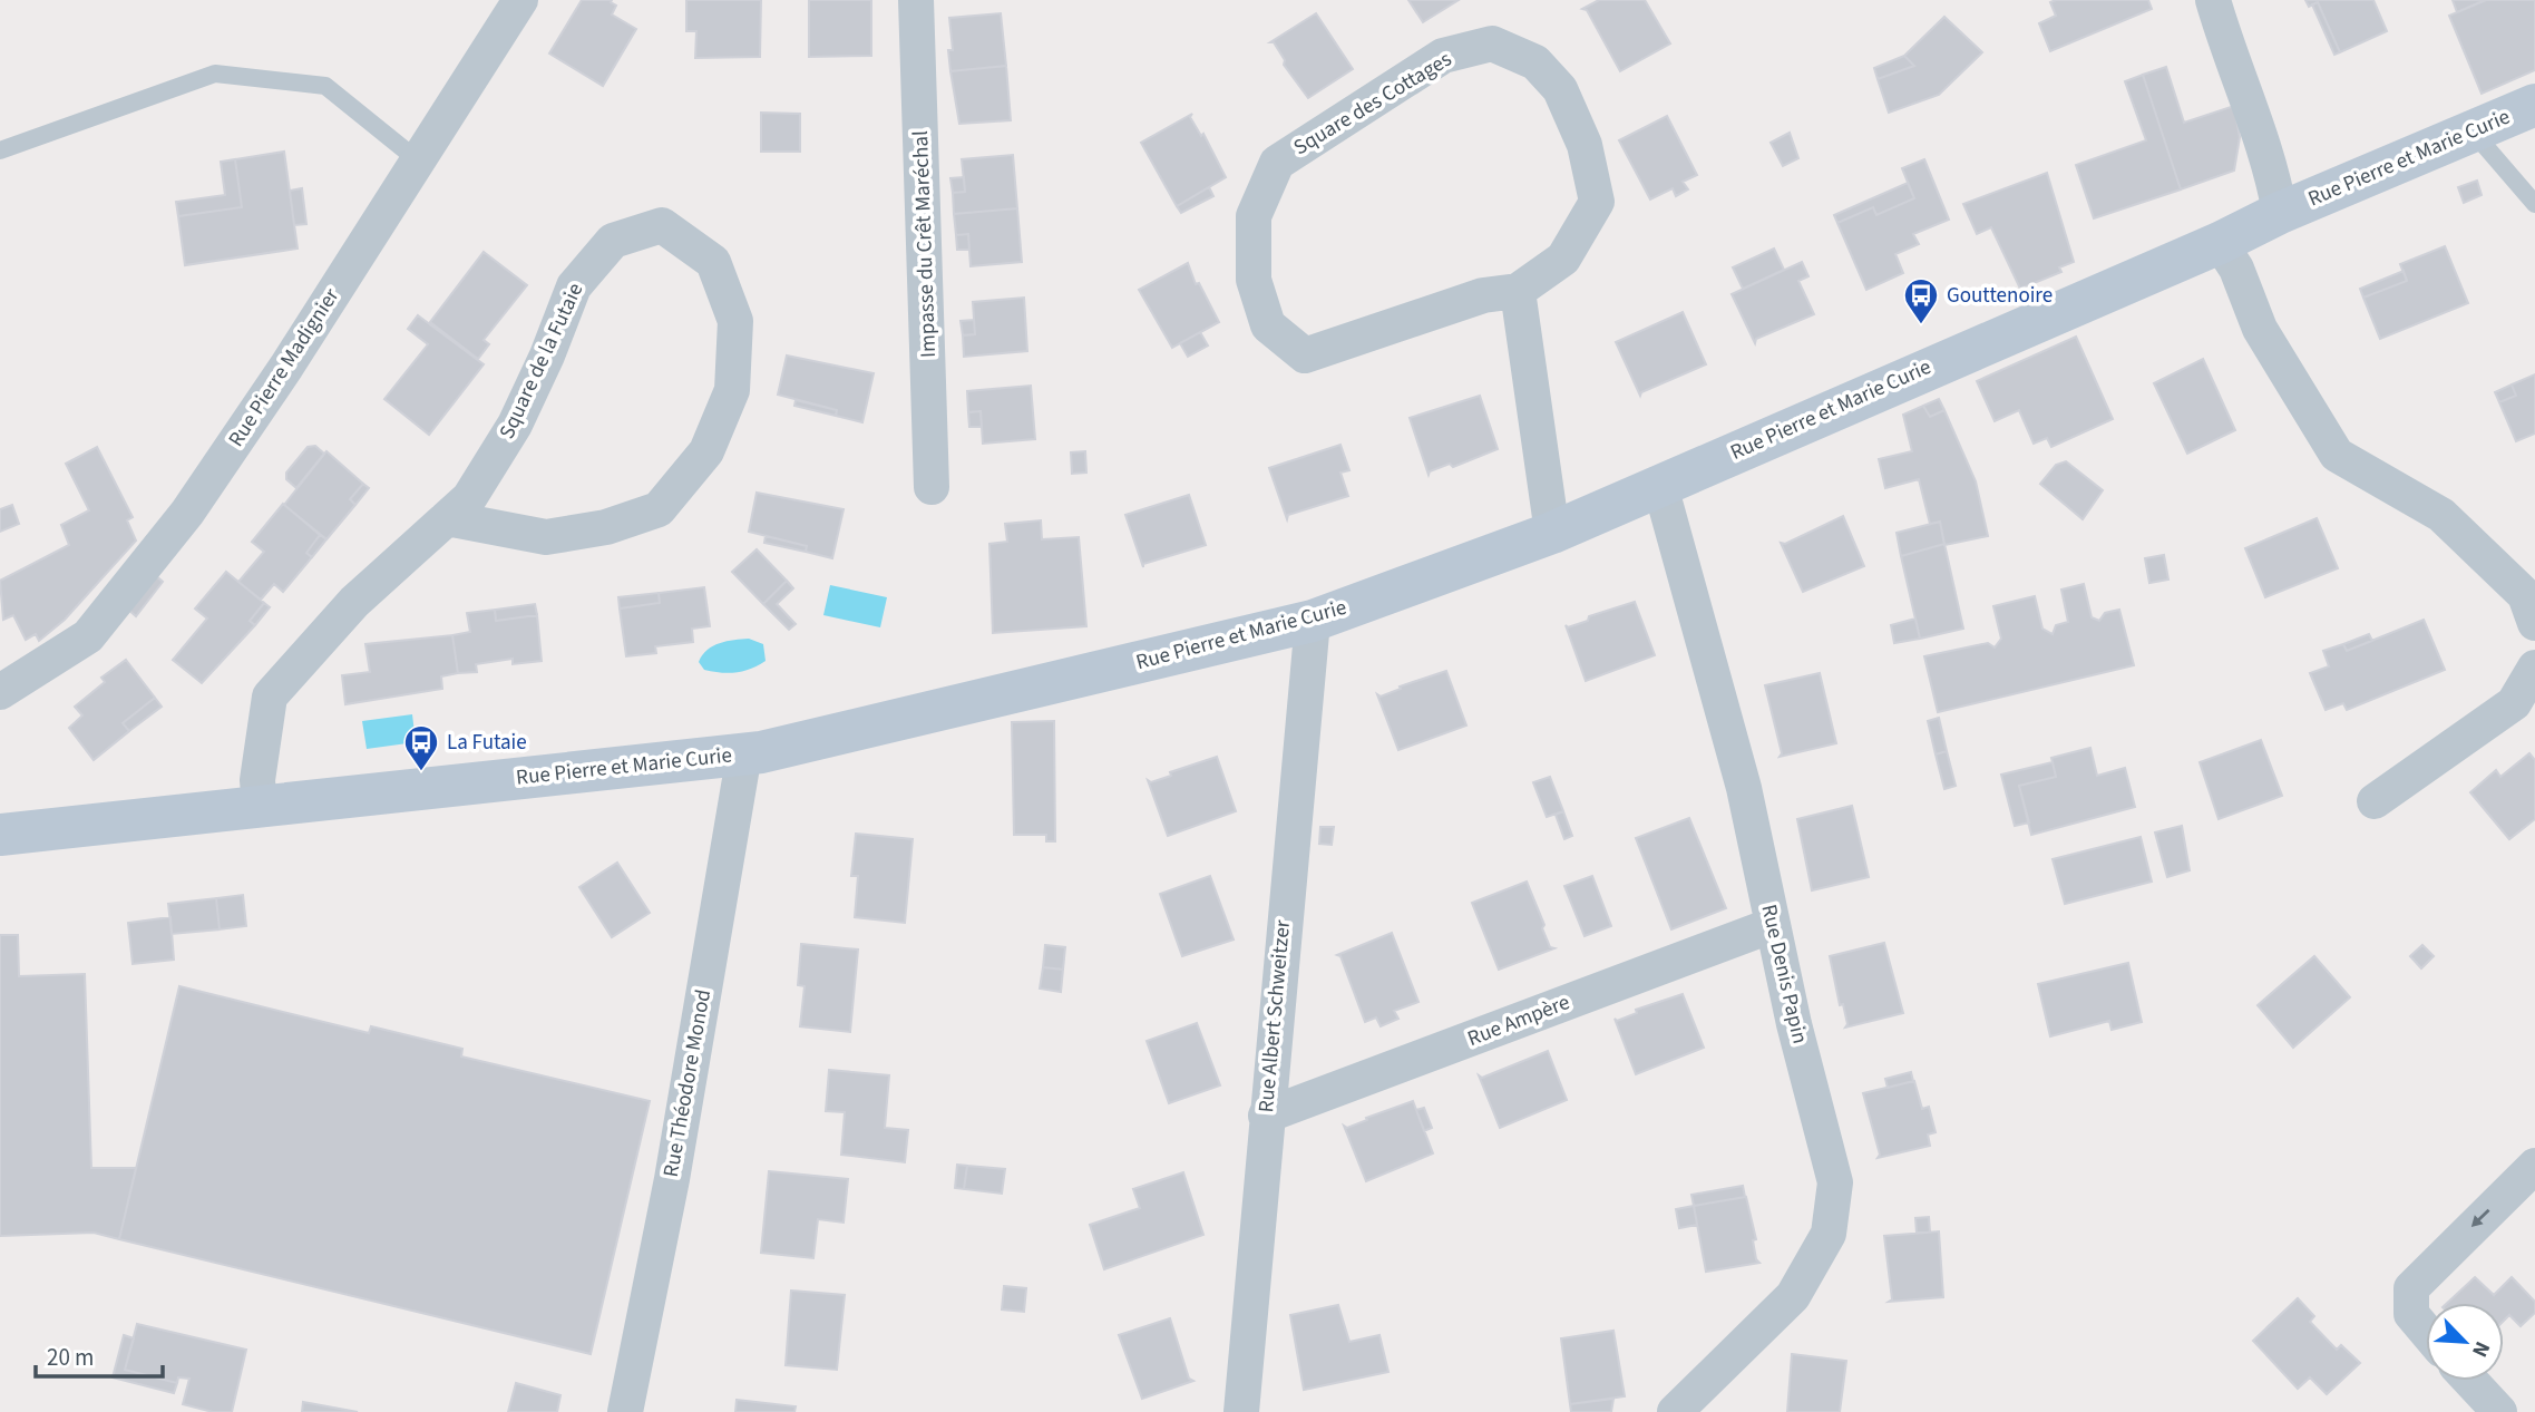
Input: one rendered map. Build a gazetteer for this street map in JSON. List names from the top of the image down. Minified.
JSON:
{"streets":{"main road":["Rue Pierre et Marie Curie"],"street":["Square des Cottages","Impasse du Crêt Maréchal","Square de la Futaie","Rue Pierre Madignier","Rue Denis Papin","Rue Albert Schweitzer","Rue Ampère","Rue Théodore Monod"]},"crossings":[["Rue Pierre et Marie Curie","Square de la Futaie"],["Rue Pierre et Marie Curie","Rue Denis Papin"],["Rue Pierre et Marie Curie","Rue Albert Schweitzer"],["Rue Pierre et Marie Curie","Rue Théodore Monod"],["Rue Denis Papin","Rue Ampère"],["Rue Albert Schweitzer","Rue Ampère"]],"places":{"bus stop":["Gouttenoire","La Futaie"]},"scale_bar":"20 m","north":"bottom right"}
